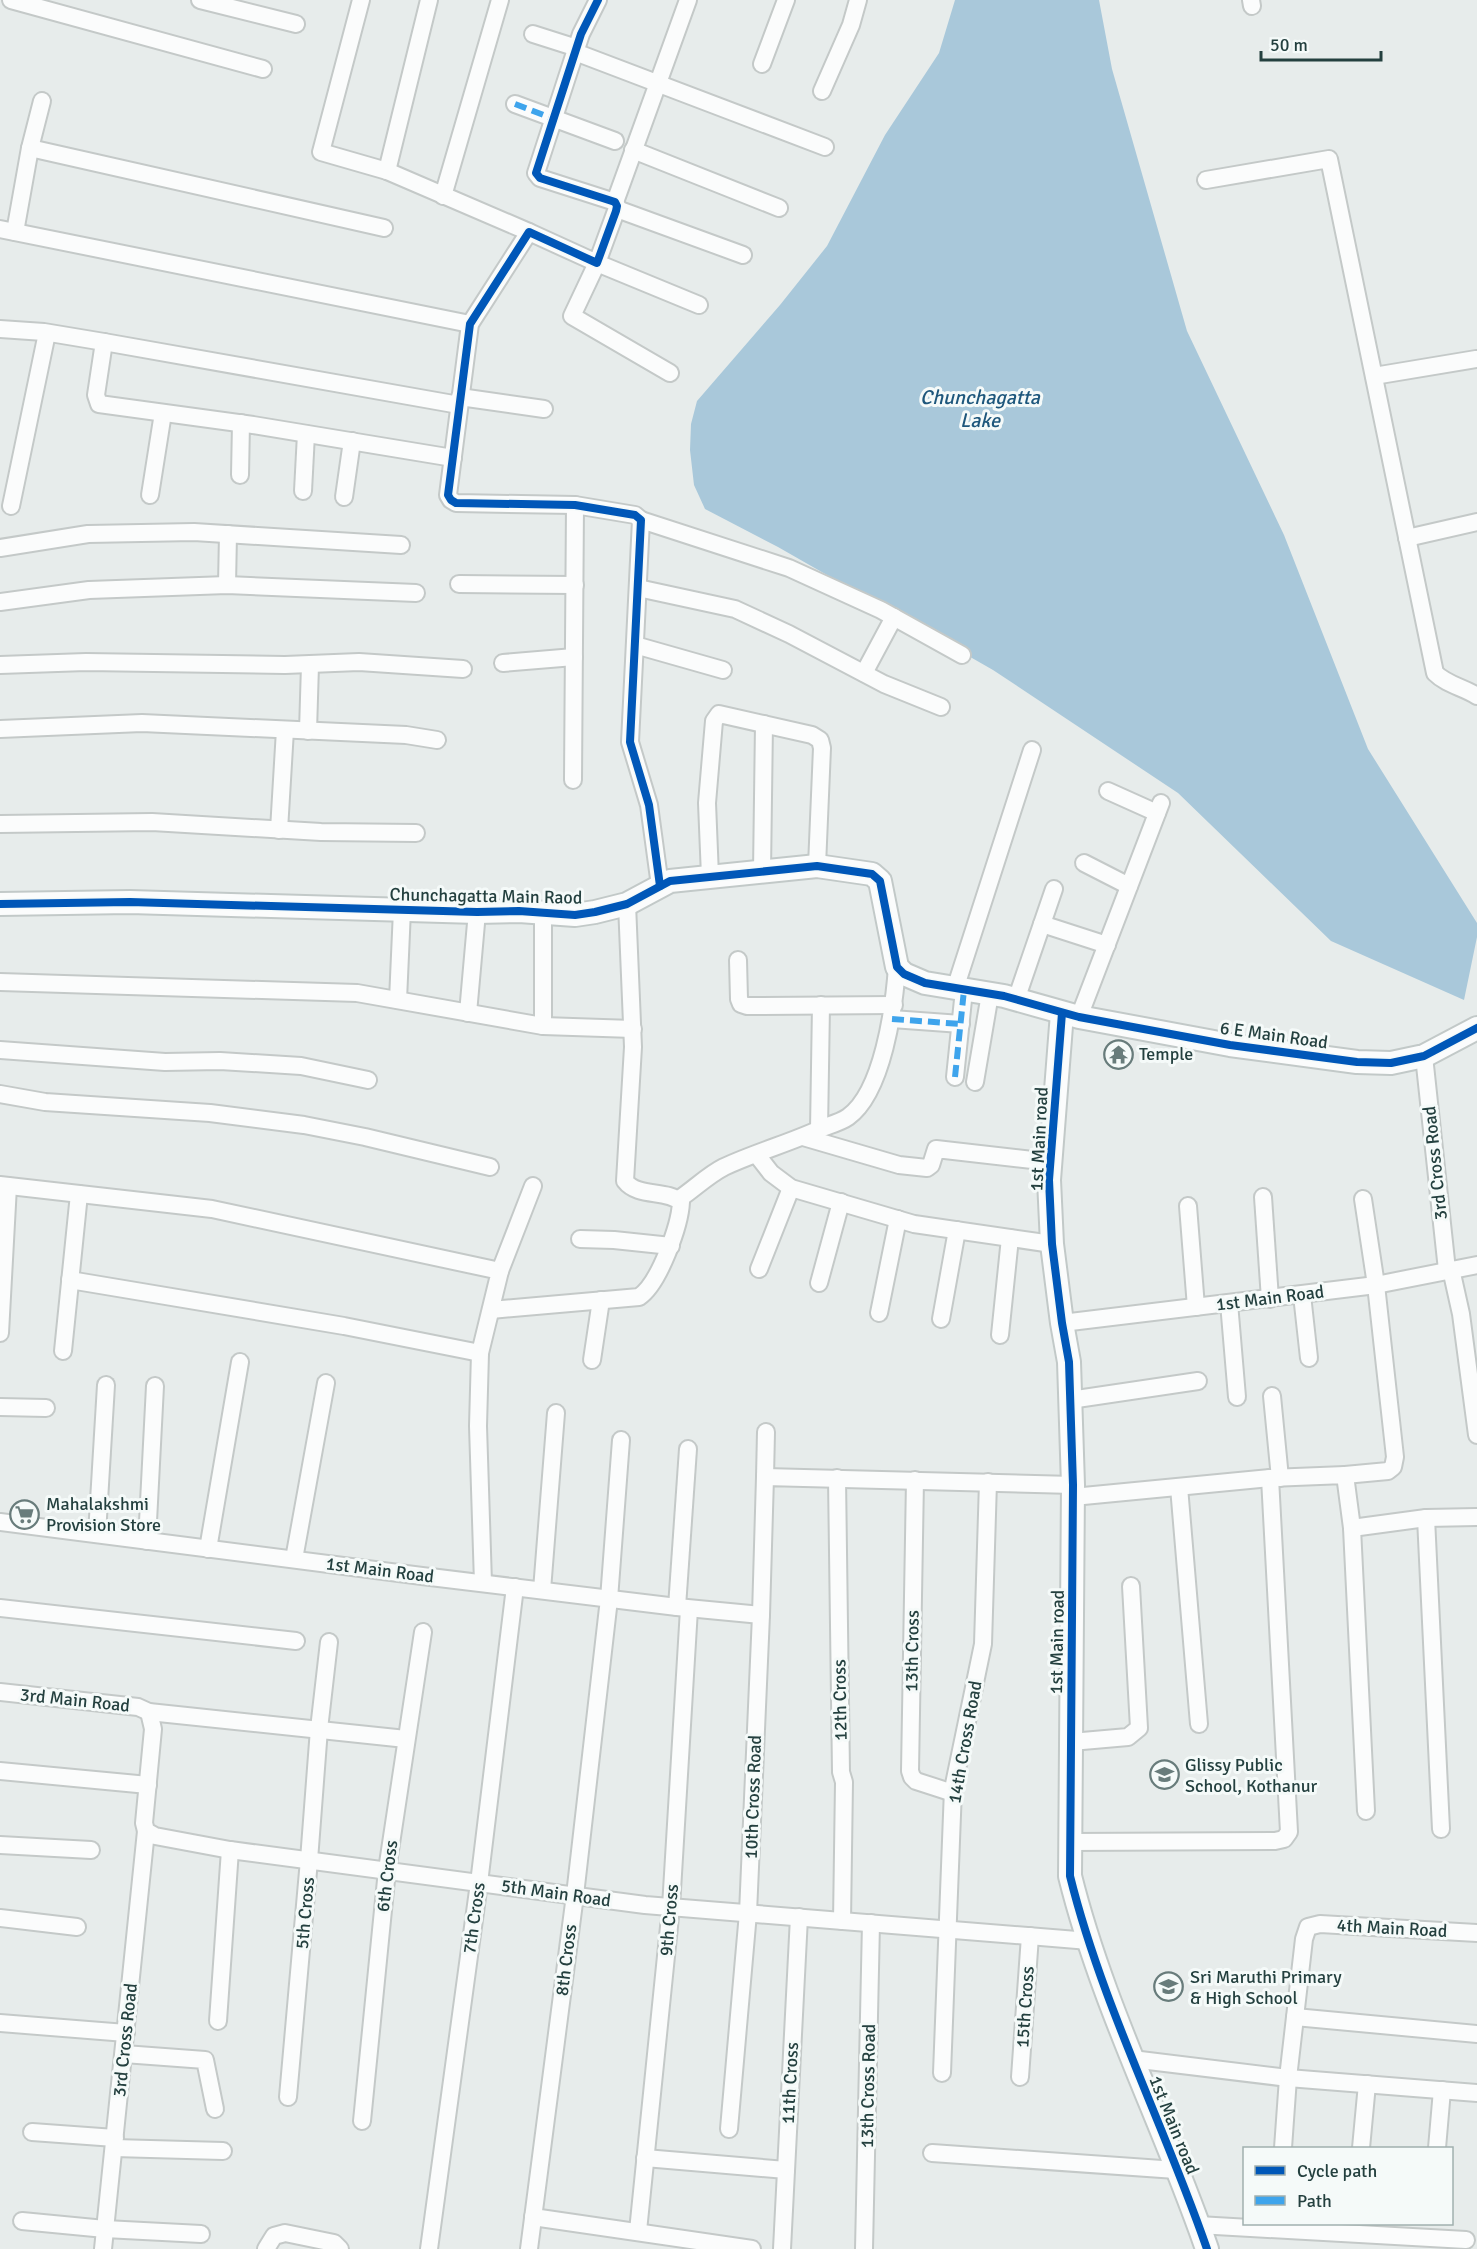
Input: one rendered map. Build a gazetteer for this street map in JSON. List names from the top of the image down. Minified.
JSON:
{"streets":{"street":["Chunchagatta Main Raod","6 E Main Road","1st Main road","3rd Cross Road","1st Main Road","13th Cross","3rd Main Road","12th Cross","14th Cross Road","10th Cross Road","6th Cross","5th Main Road","5th Cross","7th Cross","9th Cross","4th Main Road","8th Cross","15th Cross","11th Cross","13th Cross Road"]},"crossings":[["6 E Main Road","1st Main road"],["6 E Main Road","3rd Cross Road"],["1st Main road","1st Main Road"],["1st Main road","5th Main Road"],["3rd Cross Road","1st Main Road"],["3rd Cross Road","5th Main Road"],["1st Main Road","10th Cross Road"],["1st Main Road","7th Cross"],["1st Main Road","9th Cross"],["1st Main Road","8th Cross"],["13th Cross","14th Cross Road"],["3rd Main Road","6th Cross"],["3rd Main Road","5th Cross"],["12th Cross","5th Main Road"],["14th Cross Road","5th Main Road"],["10th Cross Road","5th Main Road"],["6th Cross","5th Main Road"],["5th Main Road","5th Cross"],["5th Main Road","7th Cross"],["5th Main Road","9th Cross"],["5th Main Road","8th Cross"],["5th Main Road","15th Cross"],["5th Main Road","11th Cross"],["5th Main Road","13th Cross Road"]],"water":["Chunchagatta Lake"],"places":{"temple":["Temple"],"supermarket":["Mahalakshmi Provision Store"],"school or university":["Glissy Public School, Kothanur","Sri Maruthi Primary & High School"]},"legend":["Cycle path","Path"],"scale_bar":"50 m"}
